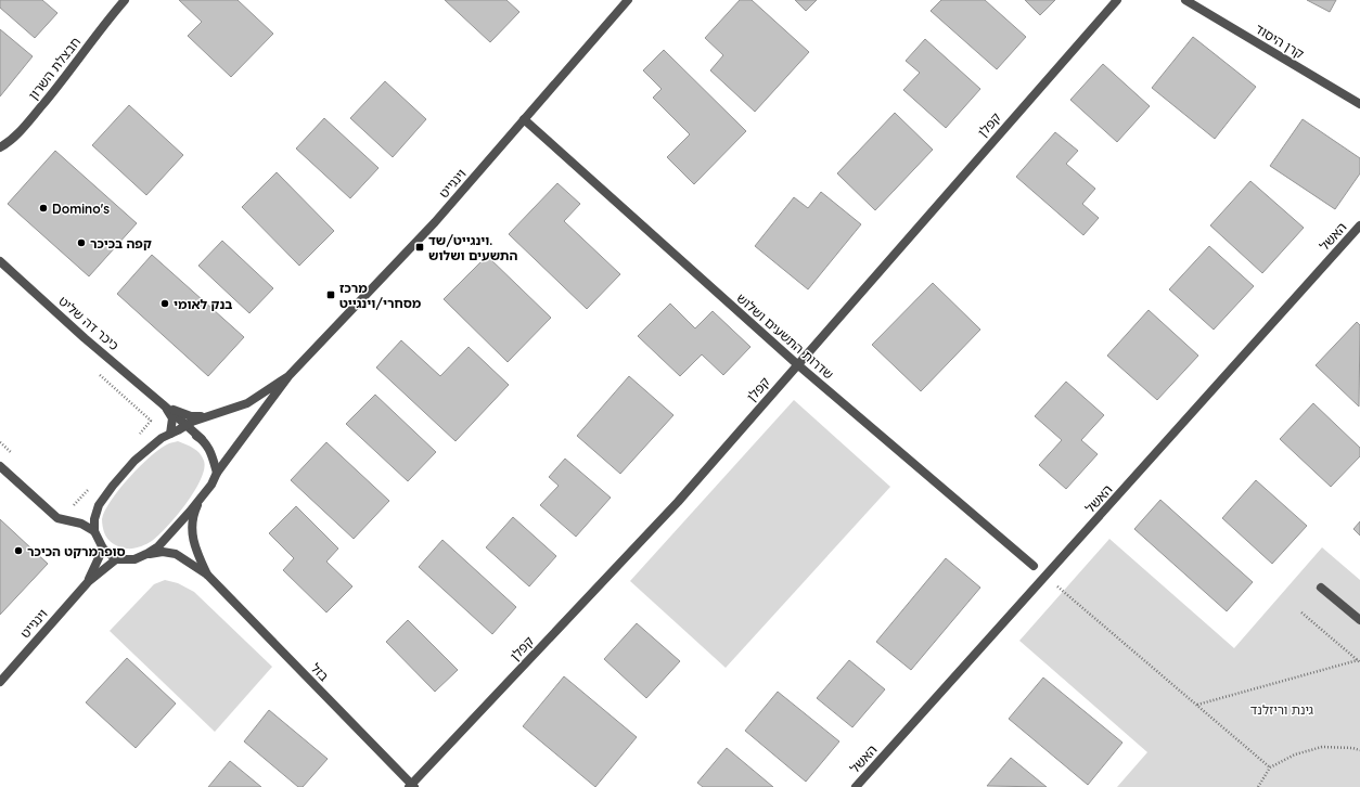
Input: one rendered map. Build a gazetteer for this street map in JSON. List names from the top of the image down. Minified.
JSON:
{"streets":{"street":["קרן היסוד","חבצלת השרון","קפלן","וינגייט","האשל","כיכר דה שליט","שדרות התשעים ושלוש","בזל"]},"crossings":[["קפלן","שדרות התשעים ושלוש"],["קפלן","בזל"],["וינגייט","כיכר דה שליט"],["וינגייט","שדרות התשעים ושלוש"],["וינגייט","בזל"]],"parks":["גינת וריזלנד"],"places":{"other":["Domino's","קפה בכיכר","בנק לאומי","סופרמרקט הכיכר"],"transit":["וינגייט/שד. התשעים ושלוש","מרכז מסחרי/וינגייט"]}}
